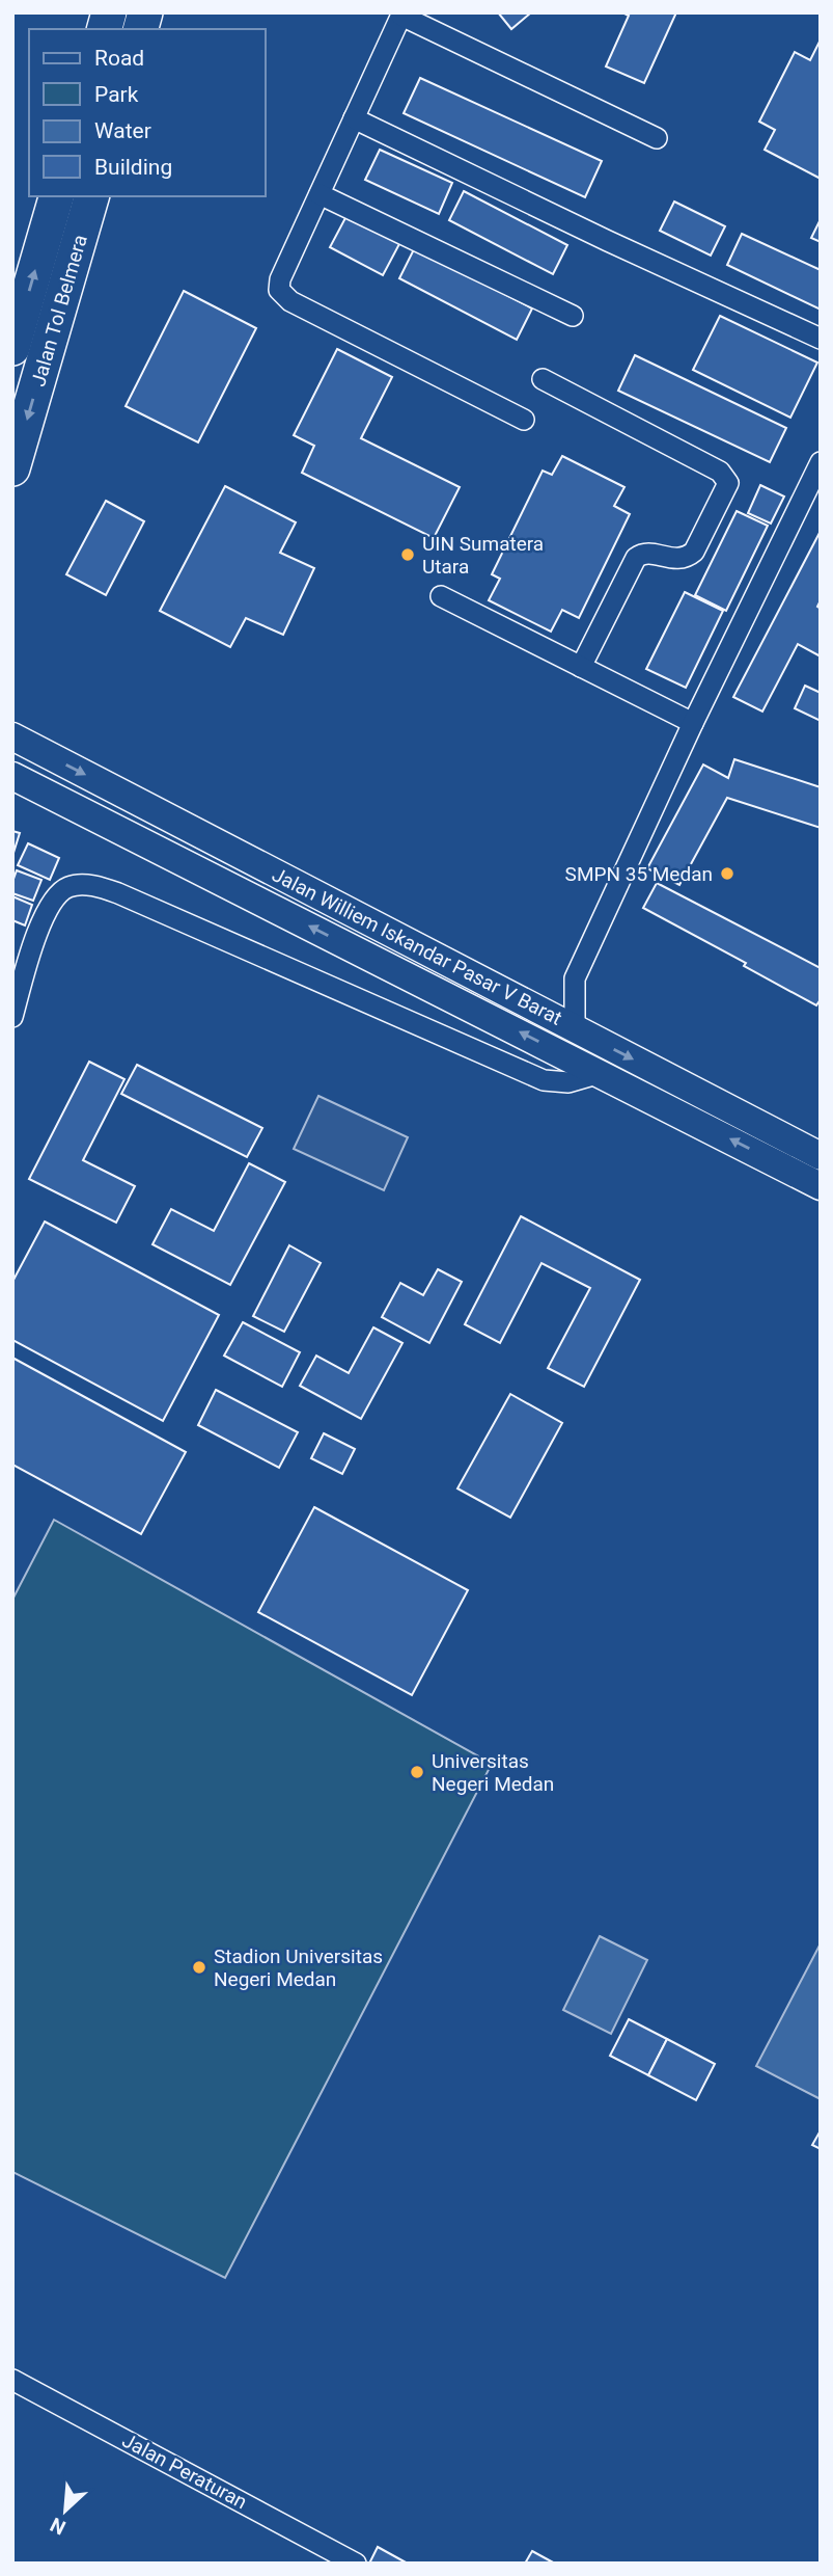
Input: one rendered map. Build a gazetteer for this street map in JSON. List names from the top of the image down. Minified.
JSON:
{"streets":{"highway":["Jalan Tol Belmera"],"street":["Jalan Williem Iskandar Pasar V Barat","Jalan Peraturan"]},"places":["UIN Sumatera Utara","SMPN 35 Medan","Universitas Negeri Medan","Stadion Universitas Negeri Medan"],"legend":["Road","Park","Water","Building"],"north":"bottom left"}
